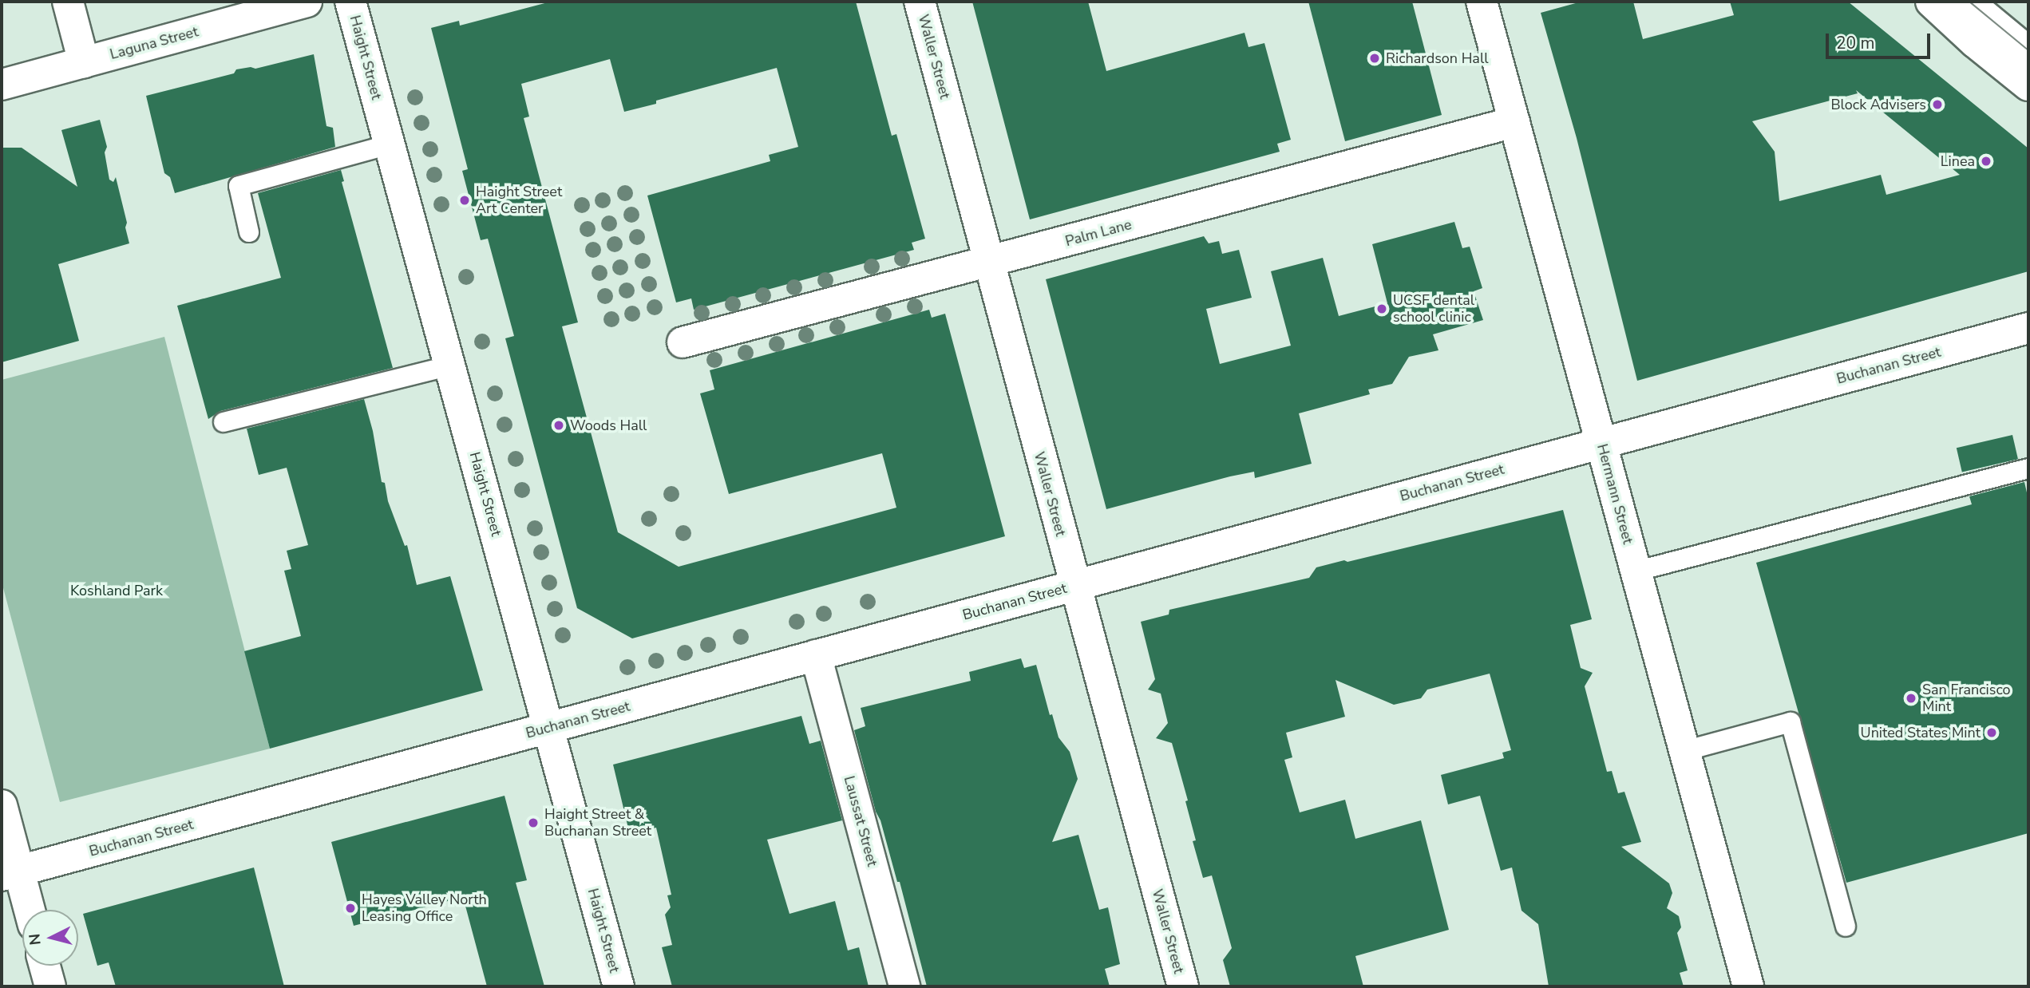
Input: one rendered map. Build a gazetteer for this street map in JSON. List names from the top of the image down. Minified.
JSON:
{"streets":{"street":["Laguna Street","Waller Street","Haight Street","Palm Lane","Buchanan Street","Hermann Street","Laussat Street"]},"crossings":[["Waller Street","Palm Lane"],["Waller Street","Buchanan Street"],["Haight Street","Buchanan Street"],["Palm Lane","Hermann Street"],["Buchanan Street","Hermann Street"],["Buchanan Street","Laussat Street"]],"parks":["Koshland Park"],"places":["Richardson Hall","Block Advisers","Linea","Haight Street Art Center","UCSF dental school clinic","Woods Hall","San Francisco Mint","United States Mint","Haight Street & Buchanan Street","Hayes Valley North Leasing Office"],"scale_bar":"20 m","north":"left"}
